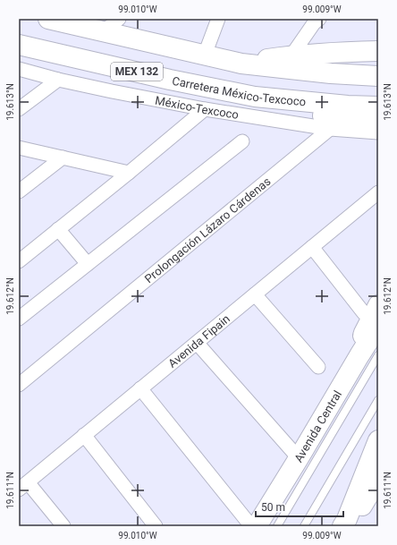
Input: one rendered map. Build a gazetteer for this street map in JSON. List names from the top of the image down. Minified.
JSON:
{"streets":{"highway":["MEX 132","Carretera México-Texcoco","Avenida Central"],"street":["México-Texcoco","Prolongación Lázaro Cárdenas","Avenida Fipain"]},"crossings":[["México-Texcoco","Prolongación Lázaro Cárdenas"]],"scale_bar":"50 m","coordinates":["99.010°W","99.009°W","19.613°N","19.612°N","19.611°N"]}
